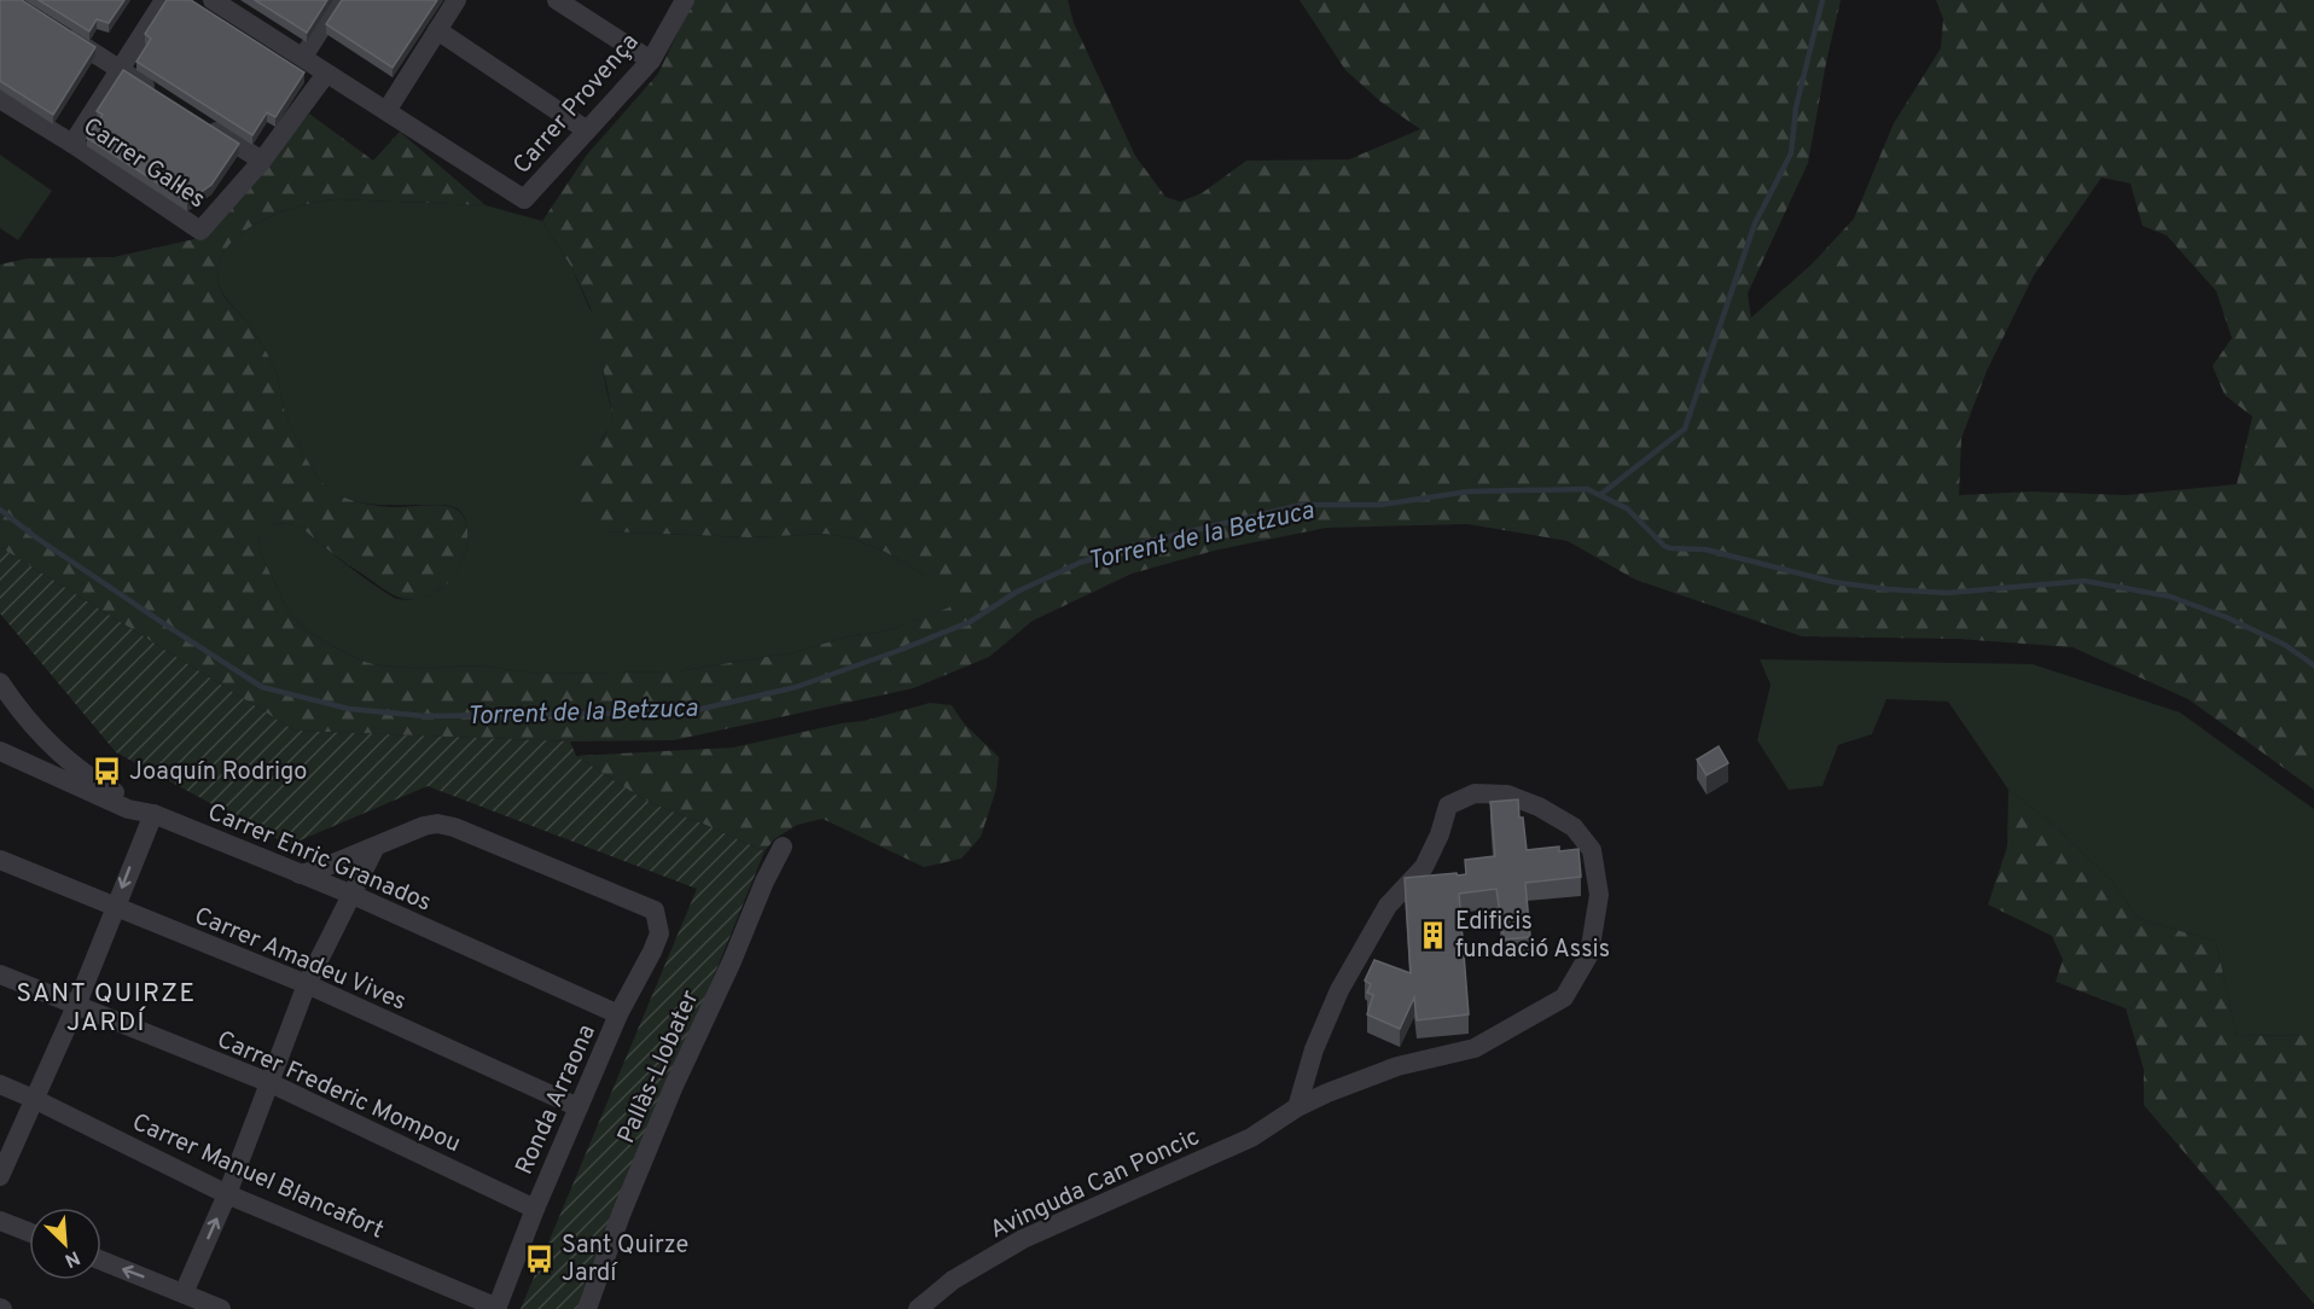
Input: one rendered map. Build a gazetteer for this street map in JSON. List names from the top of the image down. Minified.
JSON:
{"streets":{"street":["Carrer Provença","Carrer Gal·les","Carrer Enric Granados","Carrer Amadeu Vives","Pallàs-Llobater","Carrer Frederic Mompou","Ronda Arraona","Carrer Manuel Blancafort","Avinguda Can Poncic"]},"crossings":[["Carrer Enric Granados","Ronda Arraona"],["Carrer Amadeu Vives","Ronda Arraona"],["Carrer Frederic Mompou","Ronda Arraona"],["Ronda Arraona","Carrer Manuel Blancafort"]],"districts":["SANT QUIRZE JARDÍ"],"water":["Torrent de la Betzuca"],"places":{"bus stop":["Joaquín Rodrigo","Sant Quirze Jardí"],"building":["Edificis fundació Assis"]},"north":"bottom right"}
